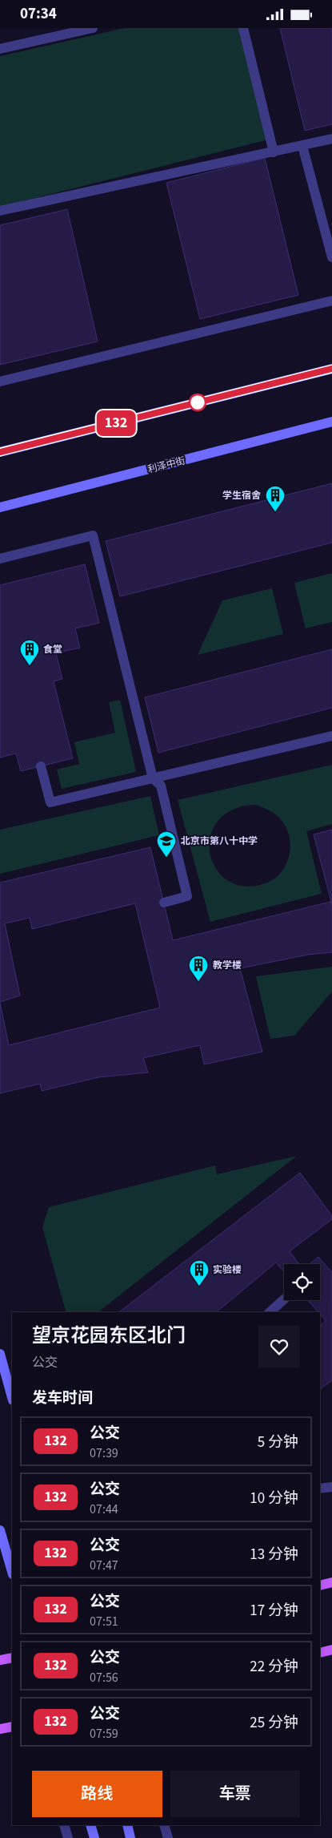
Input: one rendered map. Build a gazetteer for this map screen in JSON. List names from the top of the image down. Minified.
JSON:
{"streets":{"street":["利泽中街"]},"places":{"building":["学生宿舍","食堂","教学楼","实验楼"],"school or university":["北京市第八十中学"]},"lines":["bus line 132"],"page":{"status":"07:34","on_map":"132","heading":[["望京花园东区北门","公交"],"发车时间"],"list":[{"mark":"132","name":"公交","note":"07:39","value":"5 分钟"},{"mark":"132","name":"公交","note":"07:44","value":"10 分钟"},{"mark":"132","name":"公交","note":"07:47","value":"13 分钟"},{"mark":"132","name":"公交","note":"07:51","value":"17 分钟"},{"mark":"132","name":"公交","note":"07:56","value":"22 分钟"},{"mark":"132","name":"公交","note":"07:59","value":"25 分钟"}],"buttons":["路线","车票"]}}
